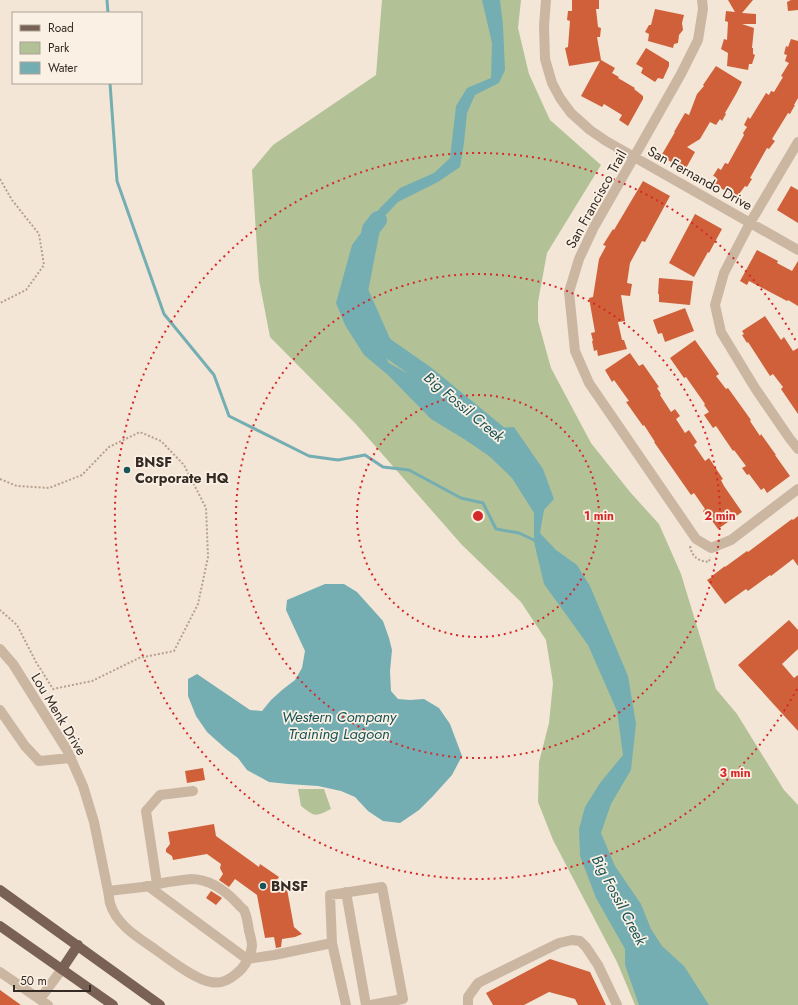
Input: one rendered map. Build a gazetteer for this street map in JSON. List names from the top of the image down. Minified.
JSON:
{"streets":{"street":["San Fernando Drive","San Francisco Trail","Lou Menk Drive"]},"crossings":[["San Fernando Drive","San Francisco Trail"]],"water":["Big Fossil Creek","Western Company Training Lagoon"],"places":["BNSF Corporate HQ","BNSF"],"legend":["Road","Park","Water"],"scale_bar":"50 m","rings":["1 min","2 min","3 min"]}
